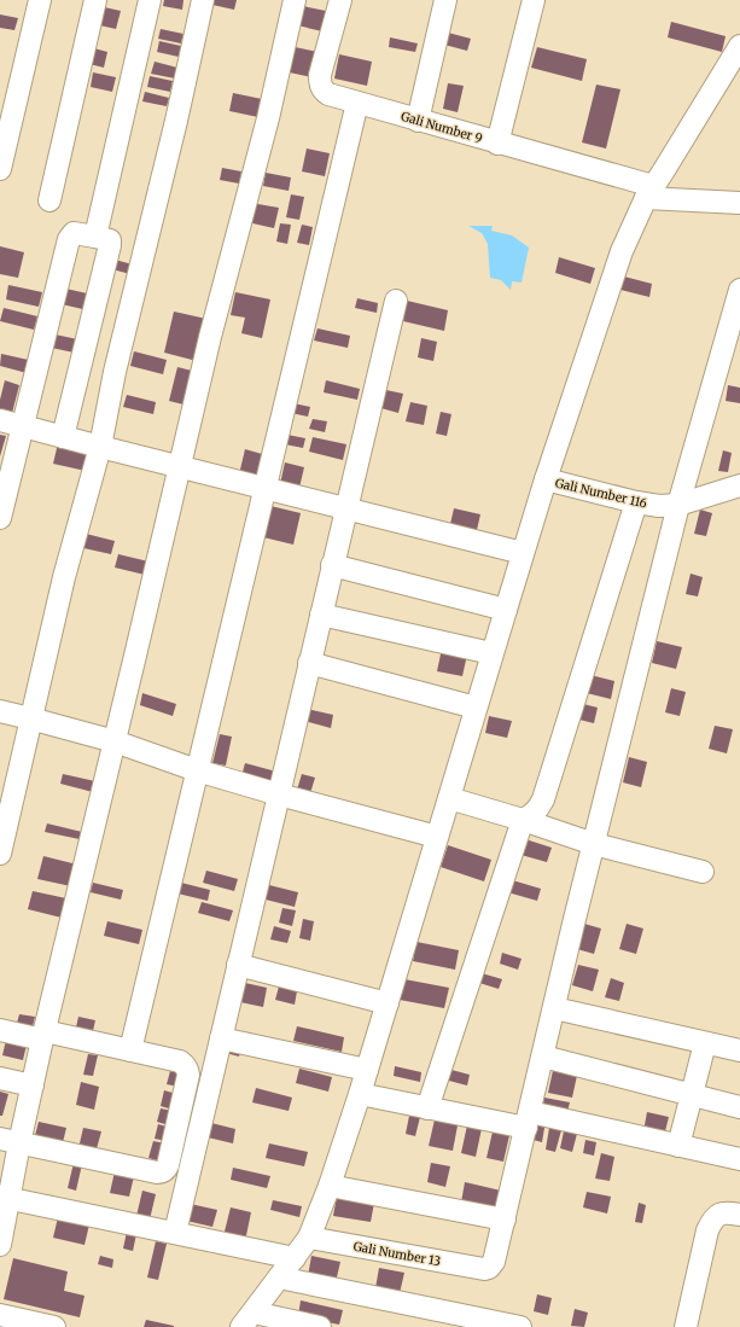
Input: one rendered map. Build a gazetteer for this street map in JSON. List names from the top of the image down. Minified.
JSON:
{"streets":{"street":["Gali Number 9","Gali Number 116","Gali Number 13"]}}
